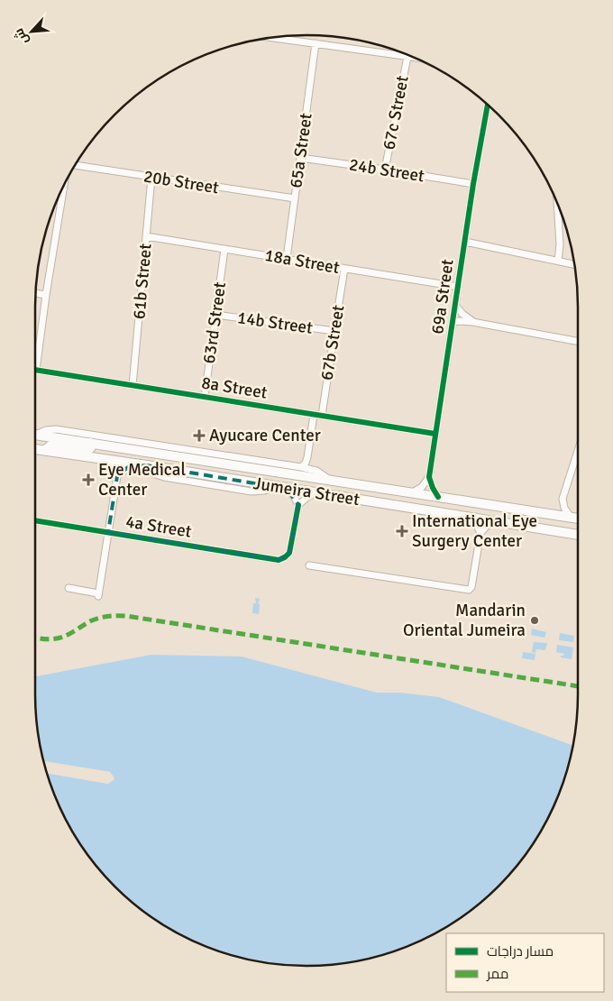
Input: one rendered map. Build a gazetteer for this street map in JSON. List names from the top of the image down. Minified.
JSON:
{"streets":{"main road":["Jumeira Street"],"street":["67c Street","65a Street","24b Street","20b Street","18a Street","61b Street","69a Street","63rd Street","14b Street","67b Street","8a Street","4a Street"]},"crossings":[["67c Street","24b Street"],["65a Street","24b Street"],["65a Street","20b Street"],["65a Street","18a Street"],["24b Street","69a Street"],["20b Street","61b Street"],["18a Street","61b Street"],["18a Street","69a Street"],["18a Street","63rd Street"],["18a Street","67b Street"],["61b Street","8a Street"],["69a Street","8a Street"],["63rd Street","14b Street"],["63rd Street","8a Street"],["14b Street","67b Street"],["67b Street","8a Street"]],"places":{"health":["Ayucare Center","Eye Medical Center","International Eye Surgery Center"],"other":["Mandarin Oriental Jumeira"]},"legend":["مسار دراجات","ممر"],"north":"bottom left"}
